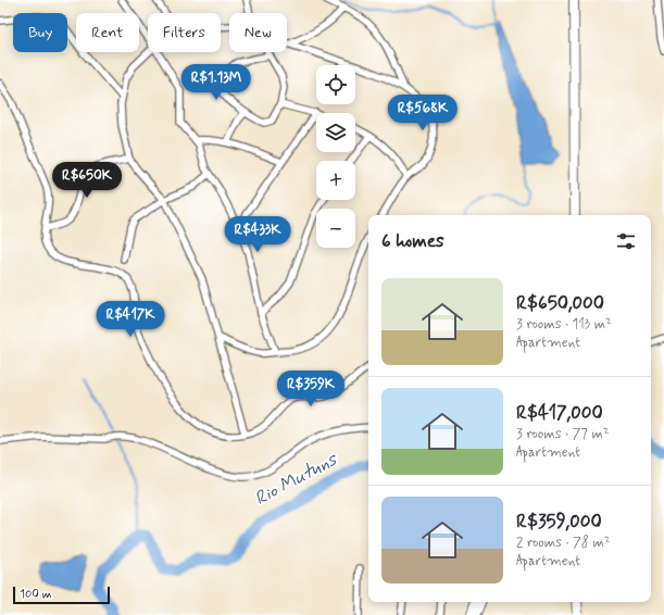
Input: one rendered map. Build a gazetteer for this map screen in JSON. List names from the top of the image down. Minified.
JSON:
{"water":["Rio Mutuns"],"scale_bar":"100 m","page":{"chip":["Buy","Rent","Filters","New"],"price":["R$1.13M","R$568K","R$650K","R$433K","R$417K","R$359K"],"map_buttons":["+","−"],"heading":"6 homes","list":[{"name":"R$650,000","note":"3 rooms · 113 m² · Apartment"},{"name":"R$417,000","note":"3 rooms · 77 m² · Apartment"},{"name":"R$359,000","note":"2 rooms · 78 m² · Apartment"}],"scale":"100 m"}}
